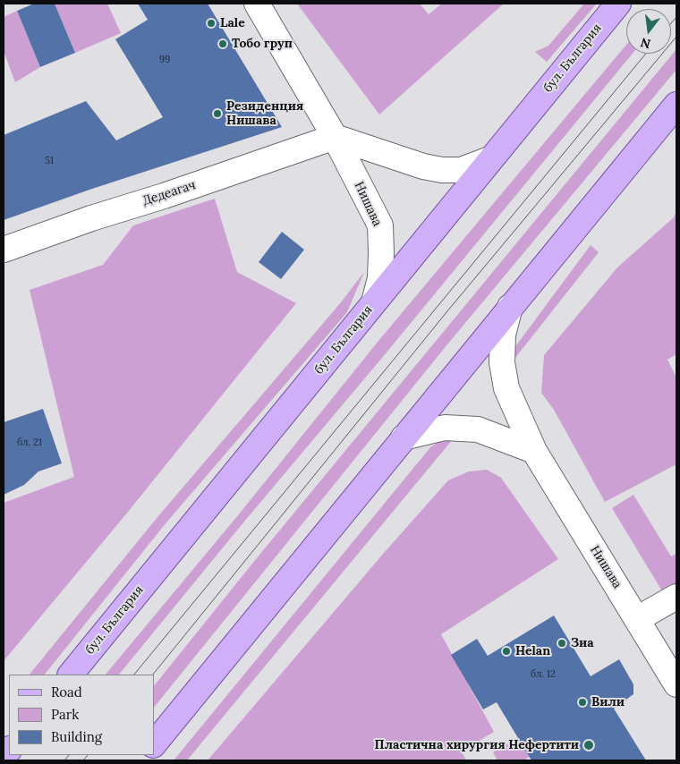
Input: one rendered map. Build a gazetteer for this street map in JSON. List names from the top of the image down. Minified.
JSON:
{"streets":{"main road":["бул. България"],"street":["Дедеагач","Нишава"]},"crossings":[["бул. България","Нишава"],["Дедеагач","Нишава"]],"places":["Lale","Тобо груп","Резиденция Нишава","Зиа","Helan","Вили","Пластична хирургия Нефертити"],"house_numbers":["99","51","бл. 21","бл. 12"],"legend":["Road","Park","Building"],"north":"bottom"}
